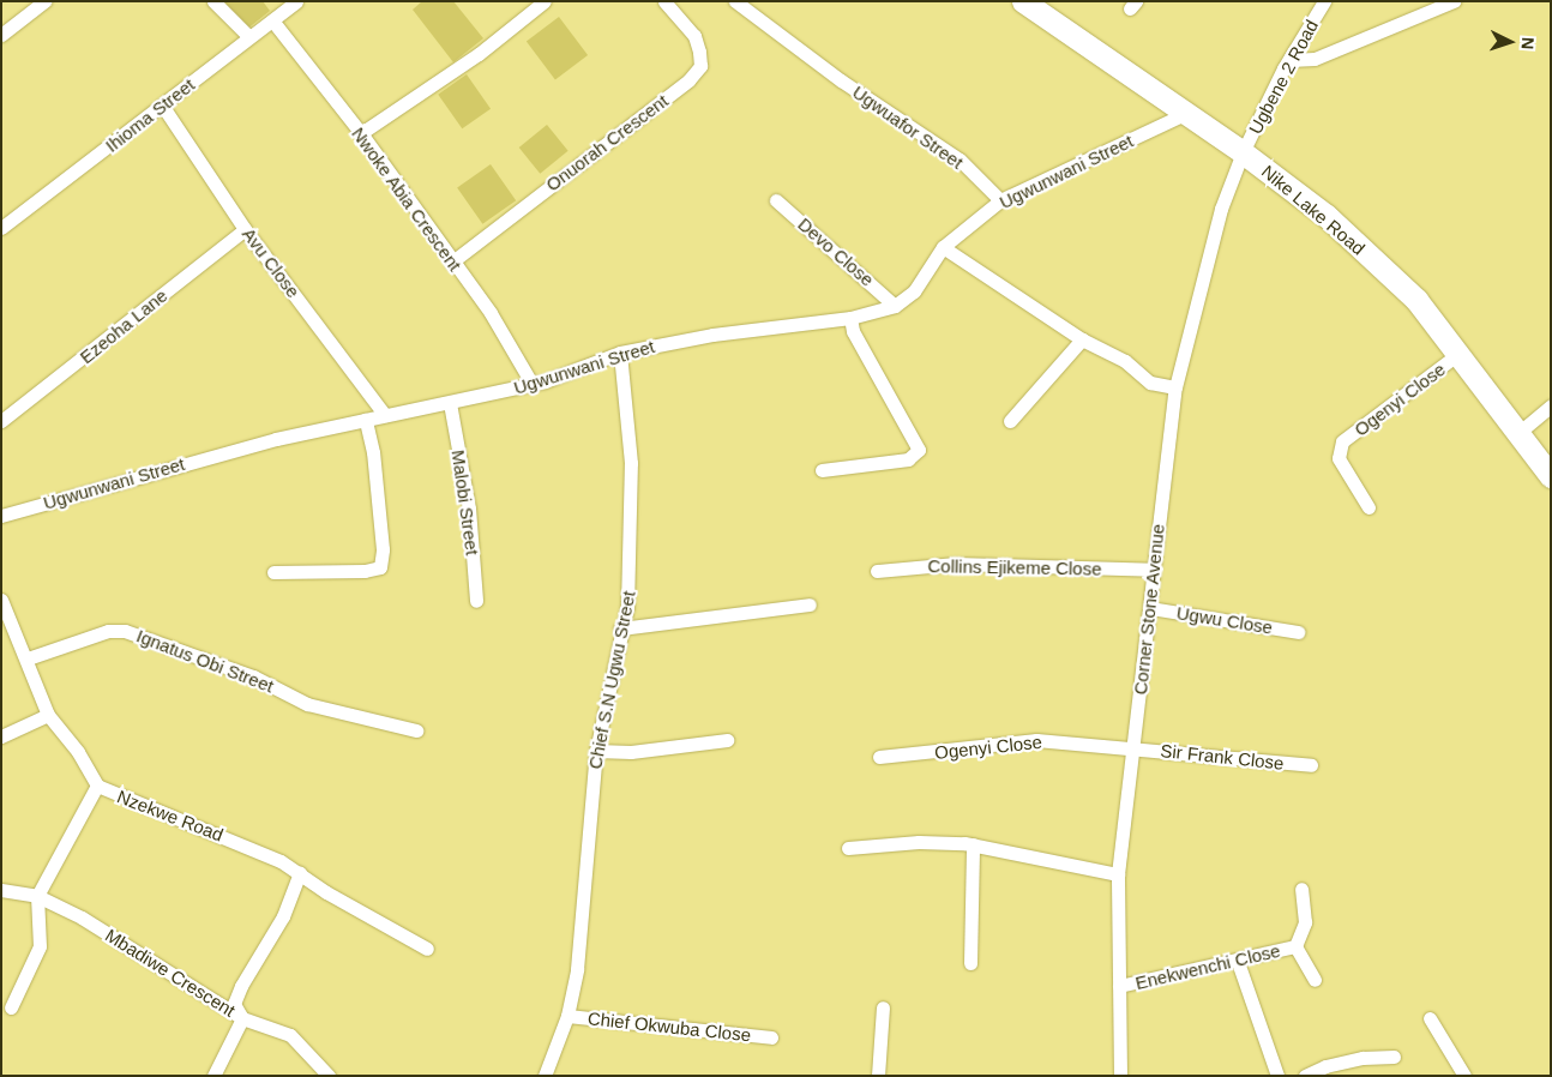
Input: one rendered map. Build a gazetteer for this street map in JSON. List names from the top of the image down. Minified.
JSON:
{"streets":{"main road":["Nike Lake Road"],"street":["Ugbene 2 Road","Ihioma Street","Ugwuafor Street","Onuorah Crescent","Ugwunwani Street","Nwoke Abia Crescent","Devo Close","Avu Close","Ezeoha Lane","Ogenyi Close","Malobi Street","Collins Ejikeme Close","Corner Stone Avenue","Ugwu Close","Ignatus Obi Street","Chief S.N Ugwu Street","Sir Frank Close","Nzekwe Road","Enekwenchi Close","Mbadiwe Crescent","Chief Okwuba Close"]},"crossings":[["Ugbene 2 Road","Nike Lake Road"],["Ugbene 2 Road","Corner Stone Avenue"],["Ihioma Street","Nwoke Abia Crescent"],["Ihioma Street","Avu Close"],["Ugwuafor Street","Ugwunwani Street"],["Onuorah Crescent","Nwoke Abia Crescent"],["Ugwunwani Street","Nwoke Abia Crescent"],["Ugwunwani Street","Nike Lake Road"],["Ugwunwani Street","Devo Close"],["Ugwunwani Street","Avu Close"],["Ugwunwani Street","Malobi Street"],["Ugwunwani Street","Chief S.N Ugwu Street"],["Nike Lake Road","Ogenyi Close"],["Nike Lake Road","Corner Stone Avenue"],["Avu Close","Ezeoha Lane"],["Ogenyi Close","Corner Stone Avenue"],["Ogenyi Close","Sir Frank Close"],["Collins Ejikeme Close","Corner Stone Avenue"],["Corner Stone Avenue","Ugwu Close"],["Corner Stone Avenue","Sir Frank Close"],["Corner Stone Avenue","Enekwenchi Close"],["Ignatus Obi Street","Nzekwe Road"],["Chief S.N Ugwu Street","Chief Okwuba Close"]],"north":"right"}
